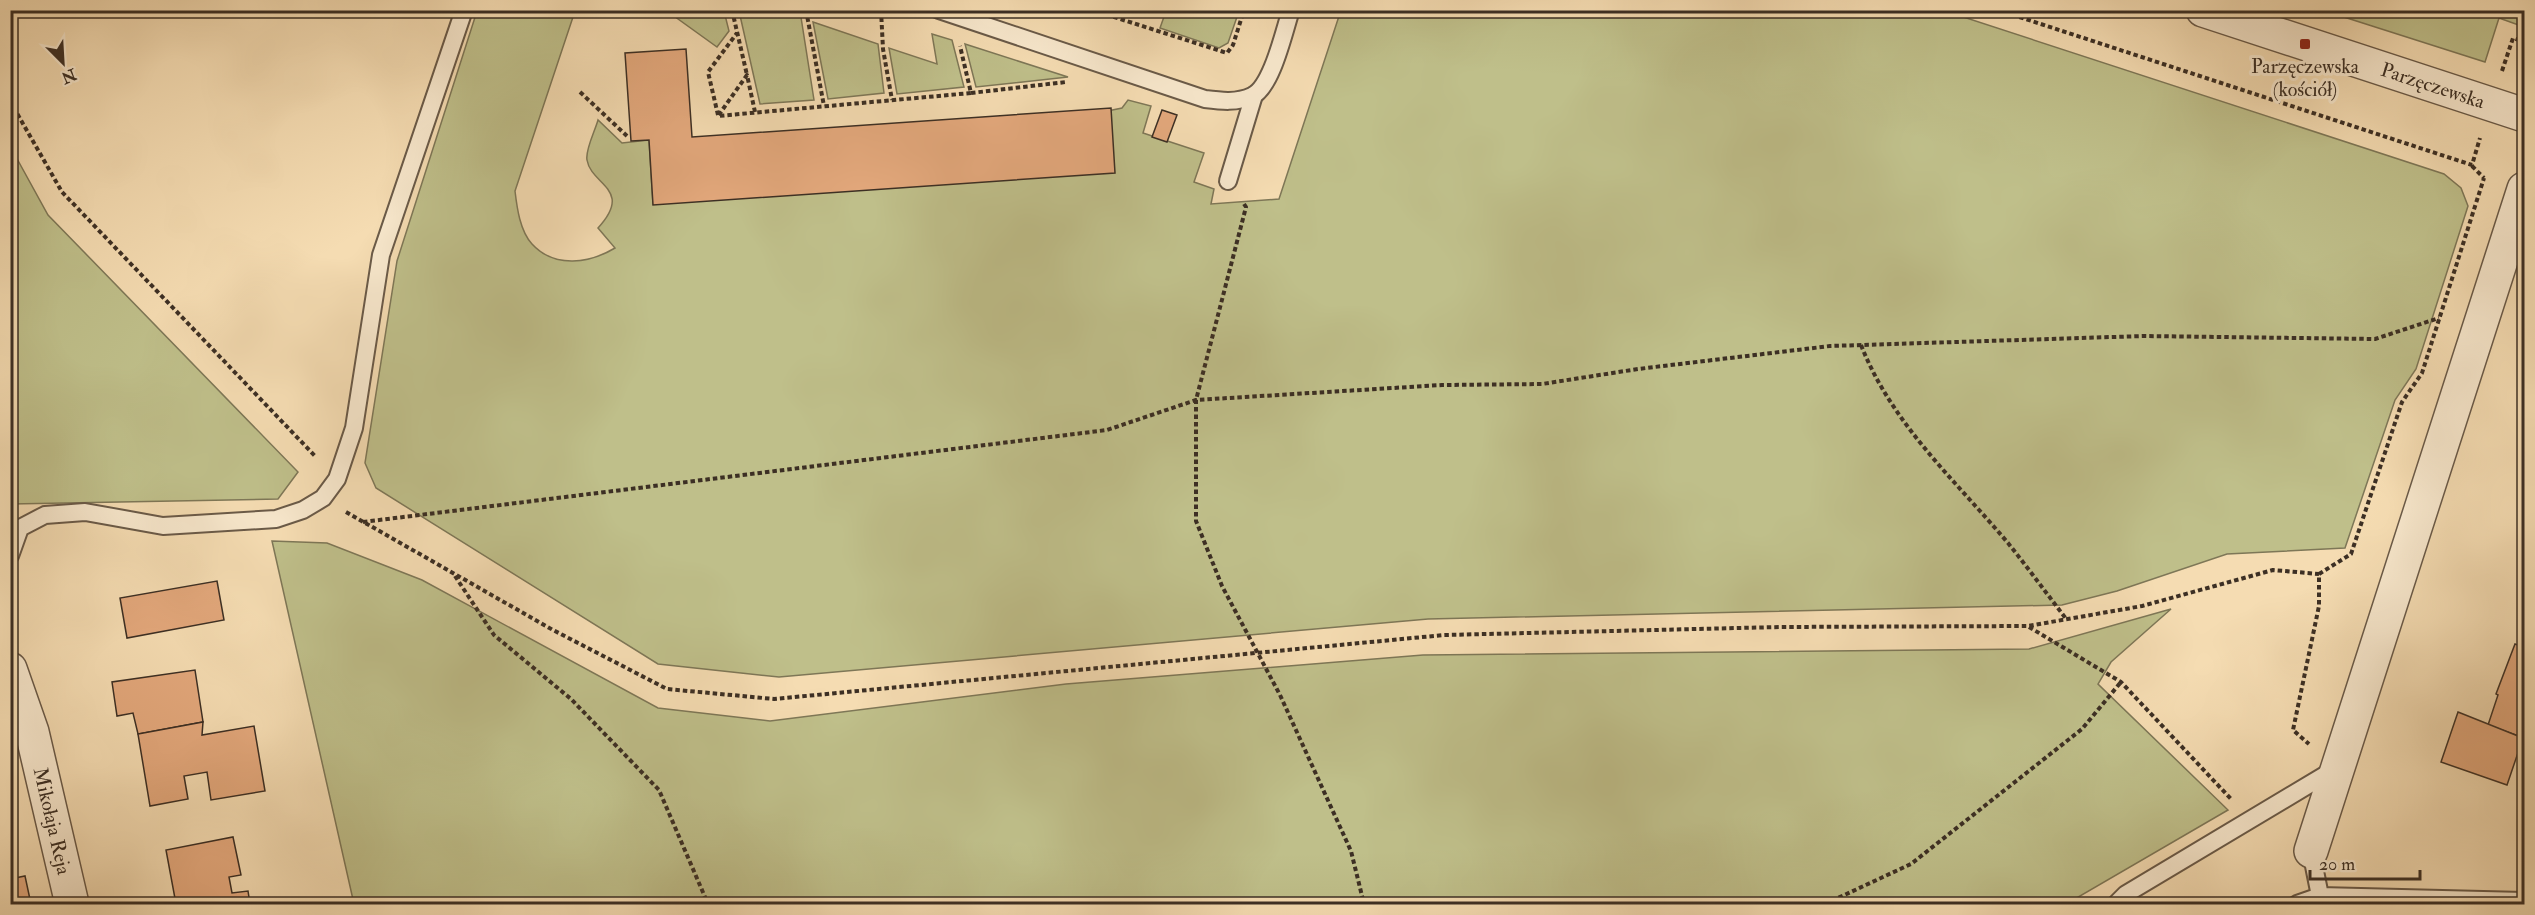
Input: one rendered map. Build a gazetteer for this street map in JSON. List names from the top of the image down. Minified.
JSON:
{"streets":{"street":["Parzęczewska","Mikołaja Reja"]},"places":{"transit":["Parzęczewska (kościół)"]},"scale_bar":"20 m","north":"bottom right"}
